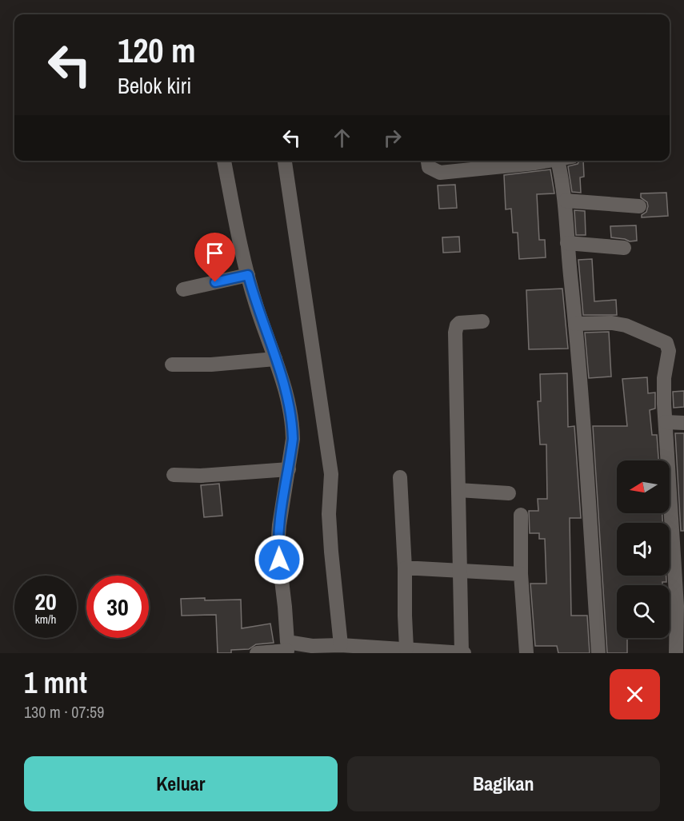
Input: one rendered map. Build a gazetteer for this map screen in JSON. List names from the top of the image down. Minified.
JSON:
{"north":"left","page":{"turn":["120 m","Belok kiri"],"speed":"20 km/h","limit":"30","heading":["1 mnt","130 m · 07:59"],"buttons":["Keluar","Bagikan"]}}
